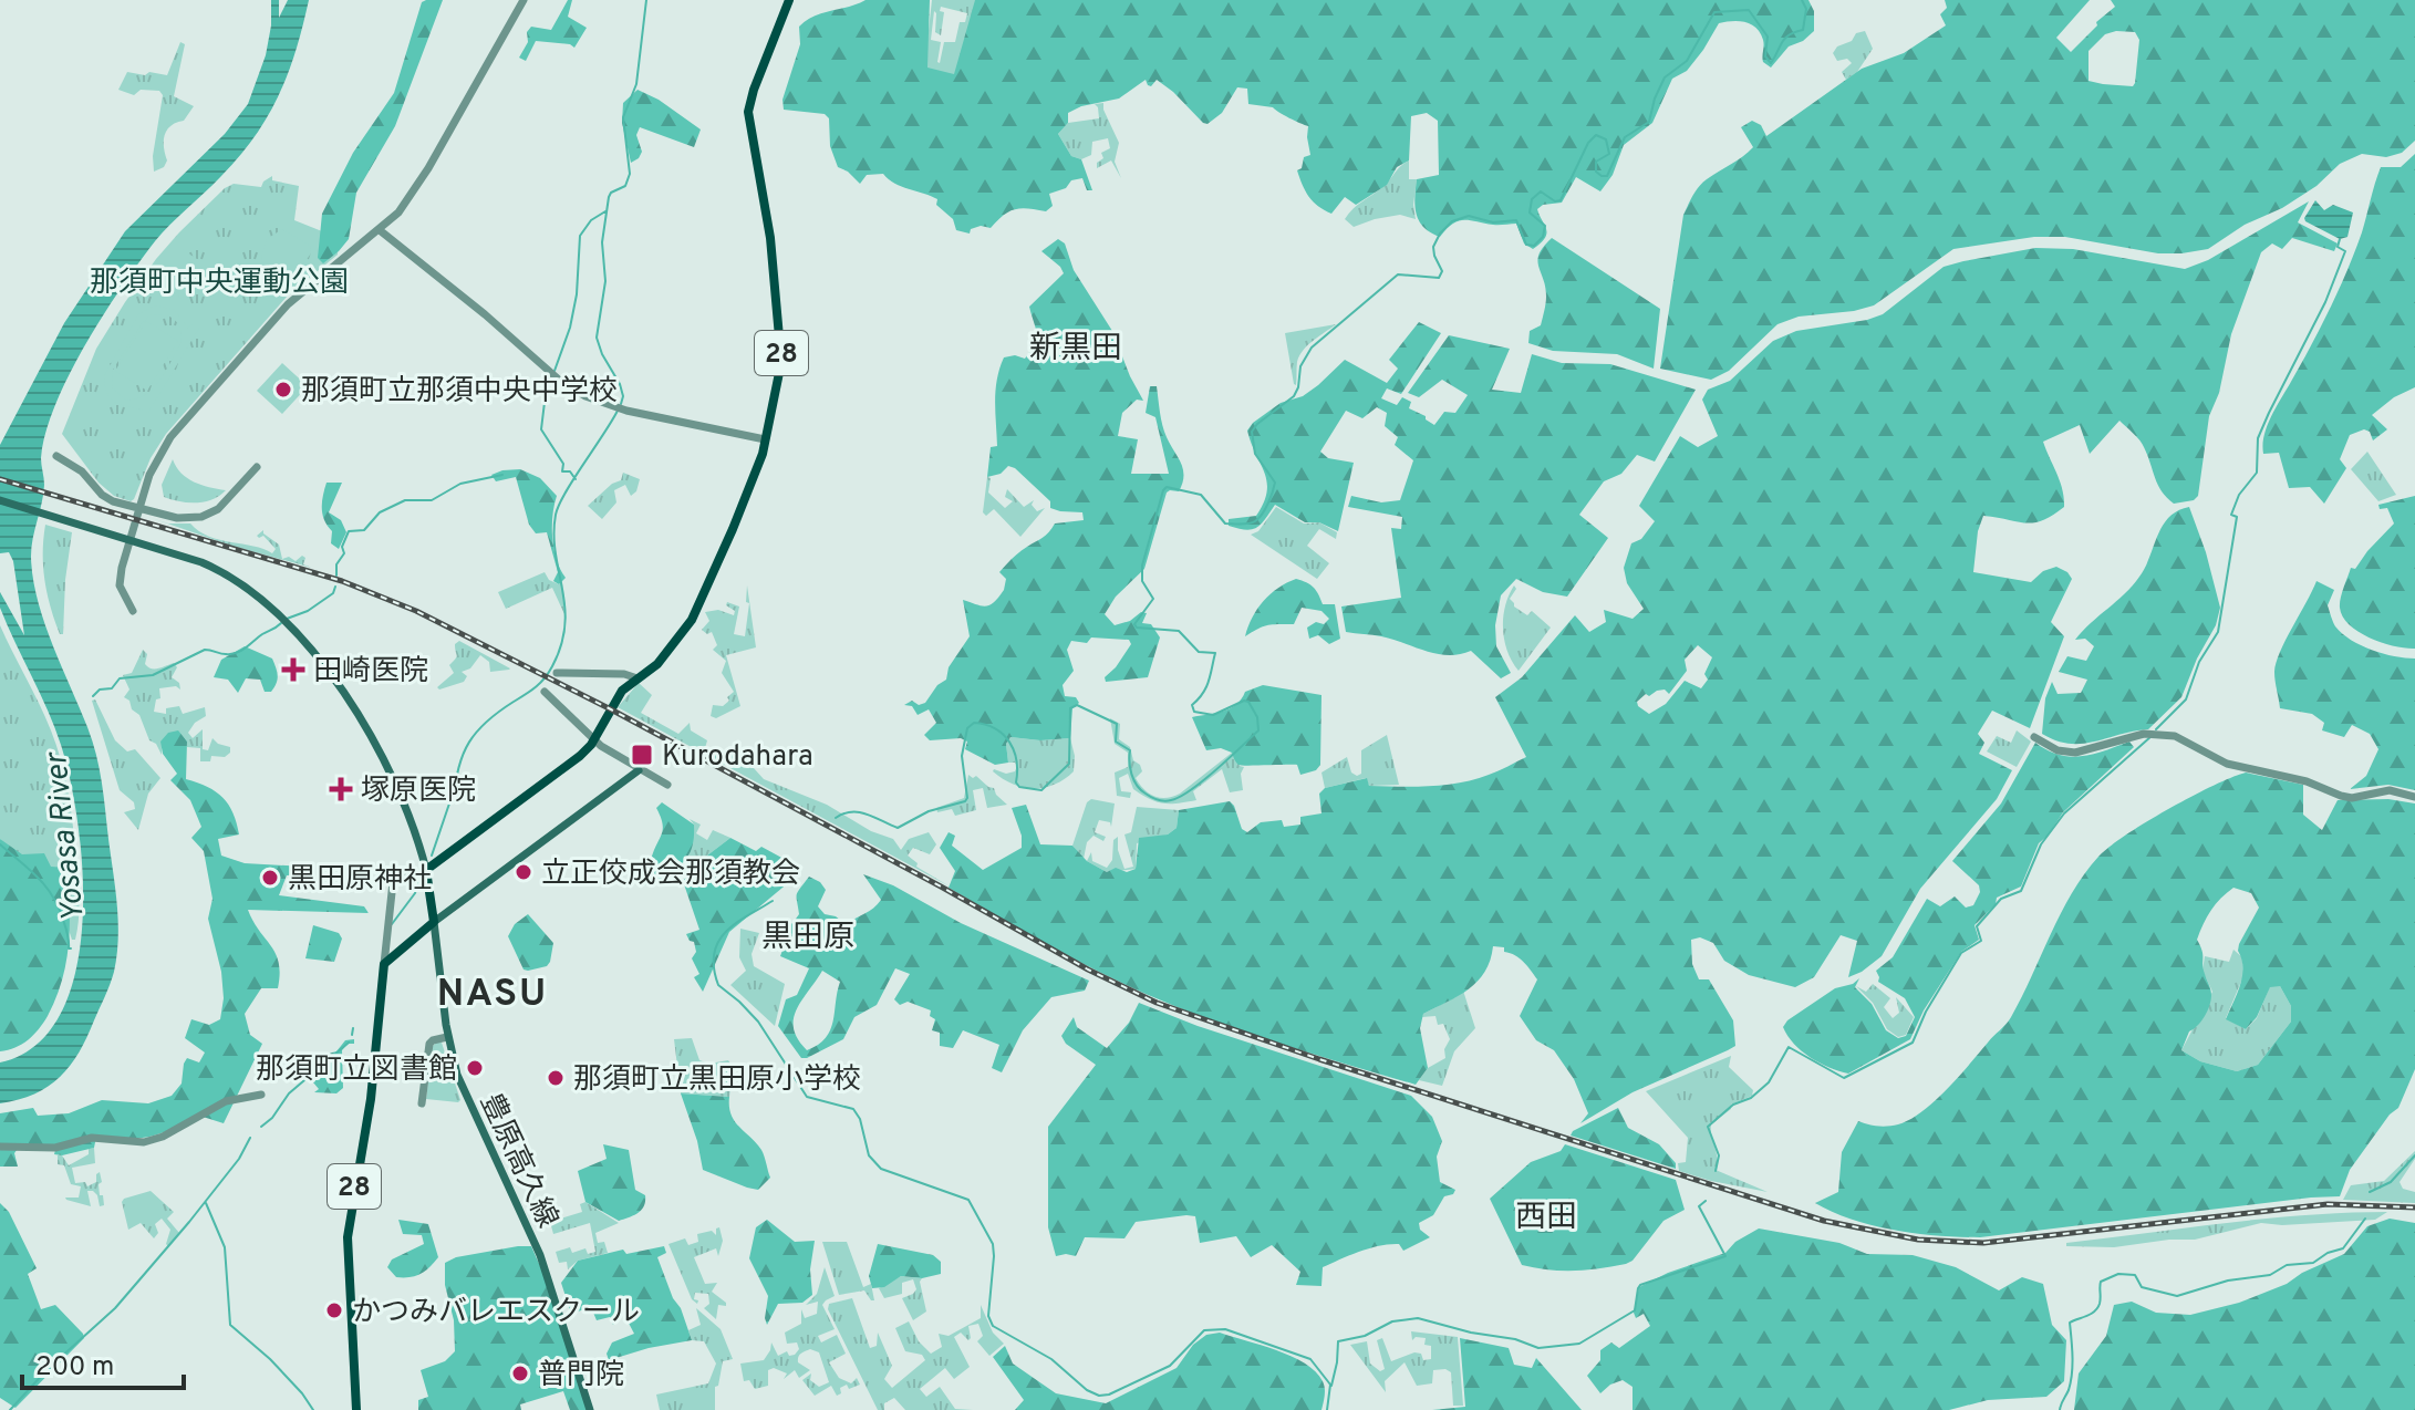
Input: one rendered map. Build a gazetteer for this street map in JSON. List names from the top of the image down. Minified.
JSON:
{"streets":{"main road":["28","豊原高久線"]},"districts":["新黒田","黒田原","NASU","西田"],"water":["Yosasa River"],"parks":["那須町中央運動公園"],"places":{"other":["那須町立那須中央中学校","立正佼成会那須教会","黒田原神社","那須町立図書館","那須町立黒田原小学校","かつみバレエスクール","普門院"],"health":["田崎医院","塚原医院"],"transit":["Kurodahara"]},"scale_bar":"200 m"}
